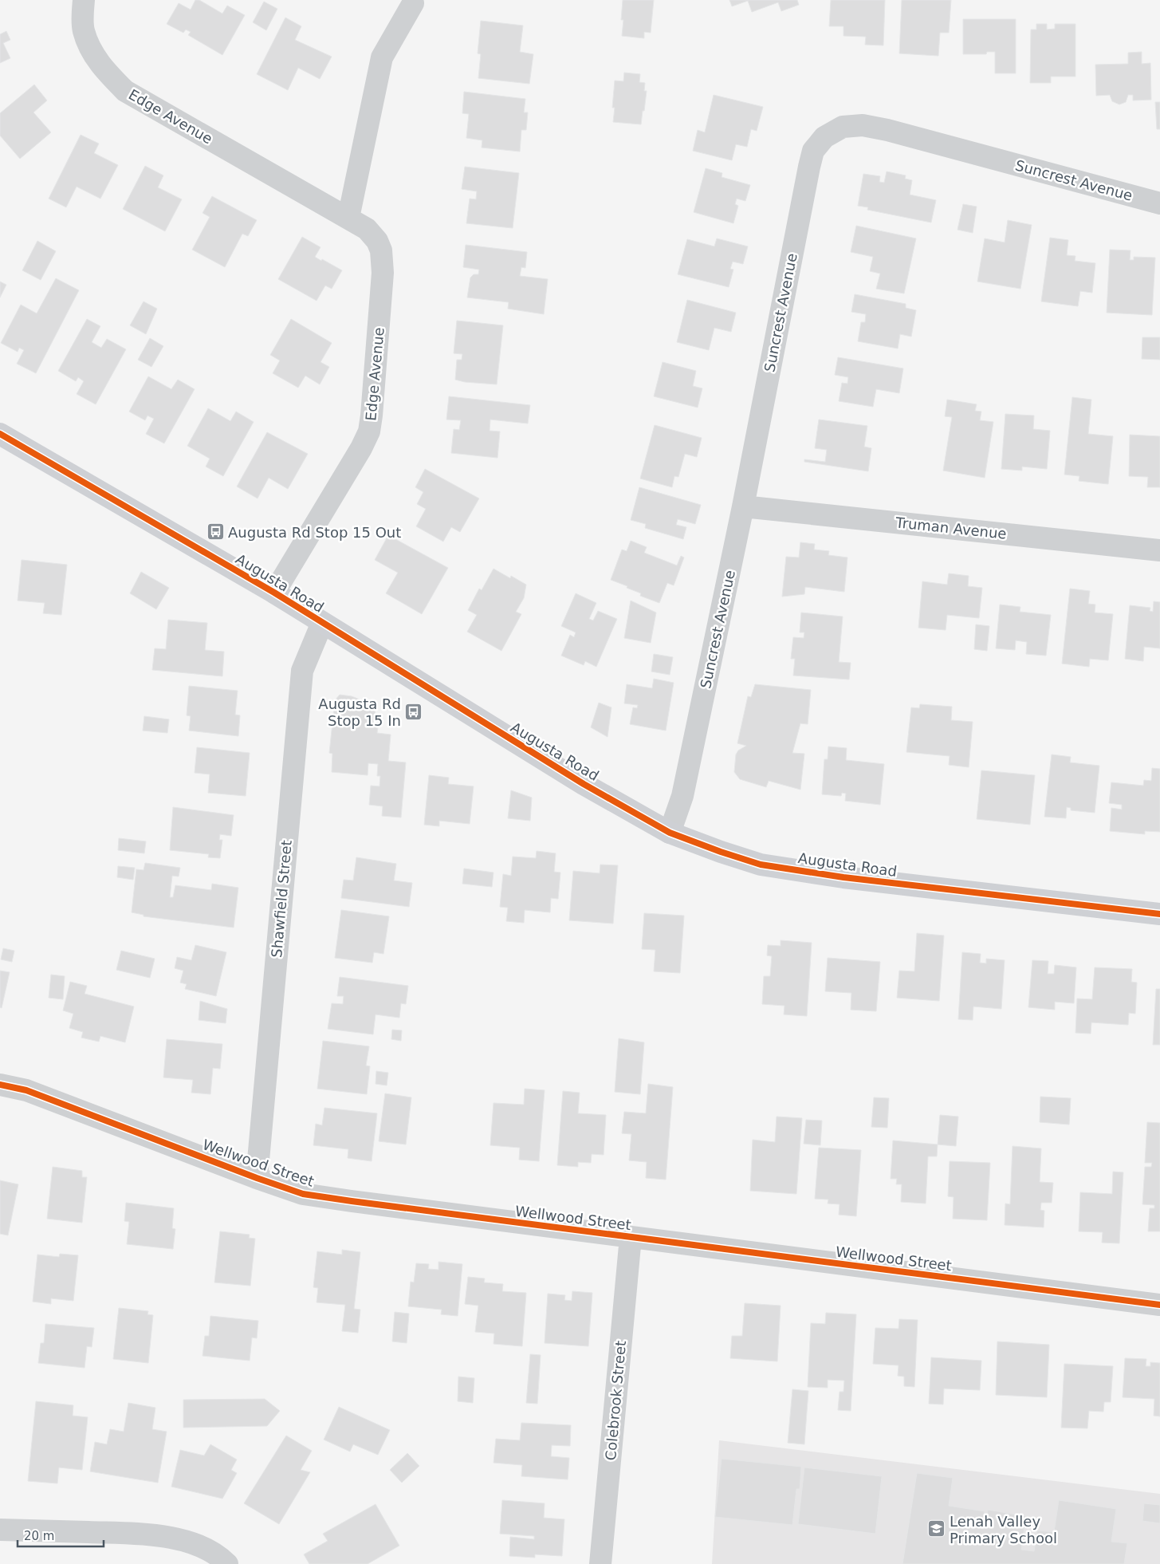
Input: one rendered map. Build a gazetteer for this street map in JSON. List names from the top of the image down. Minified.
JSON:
{"streets":{"main road":["Augusta Road"],"street":["Edge Avenue","Suncrest Avenue","Truman Avenue","Shawfield Street","Wellwood Street","Colebrook Street"]},"crossings":[["Edge Avenue","Augusta Road"],["Suncrest Avenue","Truman Avenue"],["Suncrest Avenue","Augusta Road"],["Augusta Road","Shawfield Street"],["Shawfield Street","Wellwood Street"],["Wellwood Street","Colebrook Street"]],"places":{"bus stop":["Augusta Rd Stop 15 Out","Augusta Rd Stop 15 In"],"school or university":["Lenah Valley Primary School"]},"scale_bar":"20 m"}
